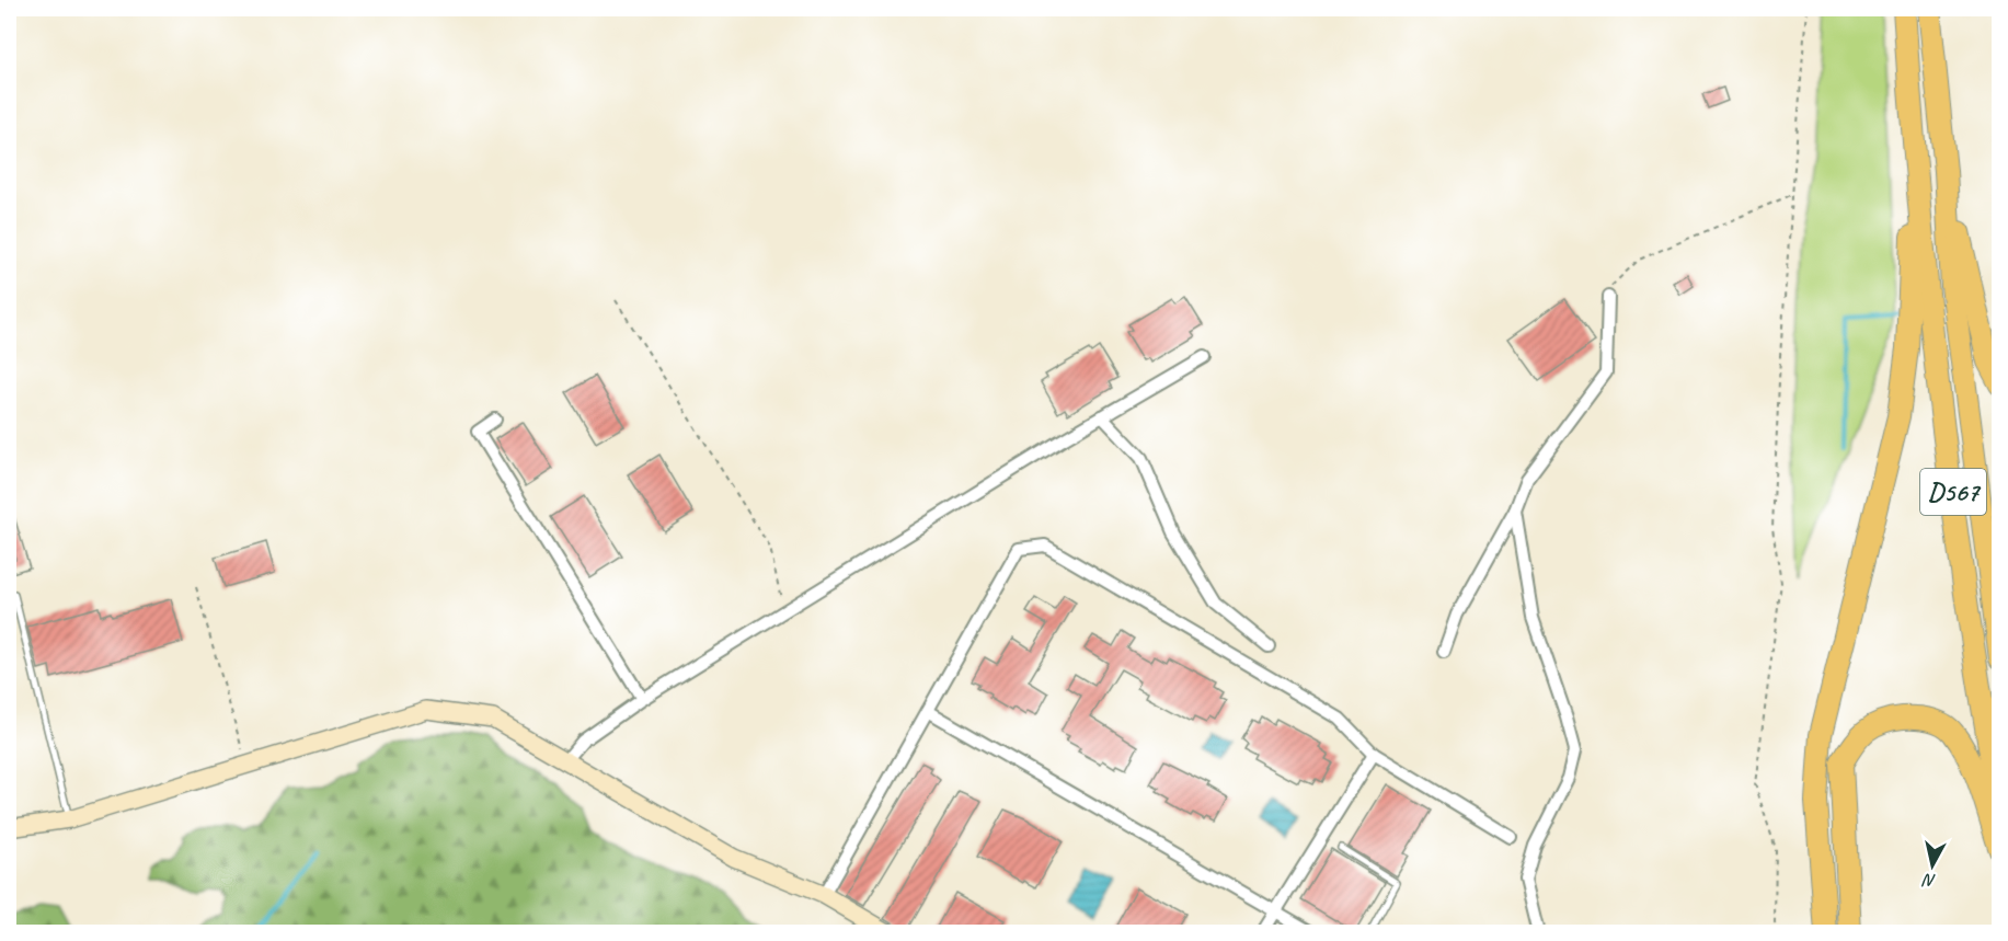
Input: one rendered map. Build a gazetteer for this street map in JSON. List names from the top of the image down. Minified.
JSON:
{"streets":{"highway":["D567"]},"north":"bottom"}
